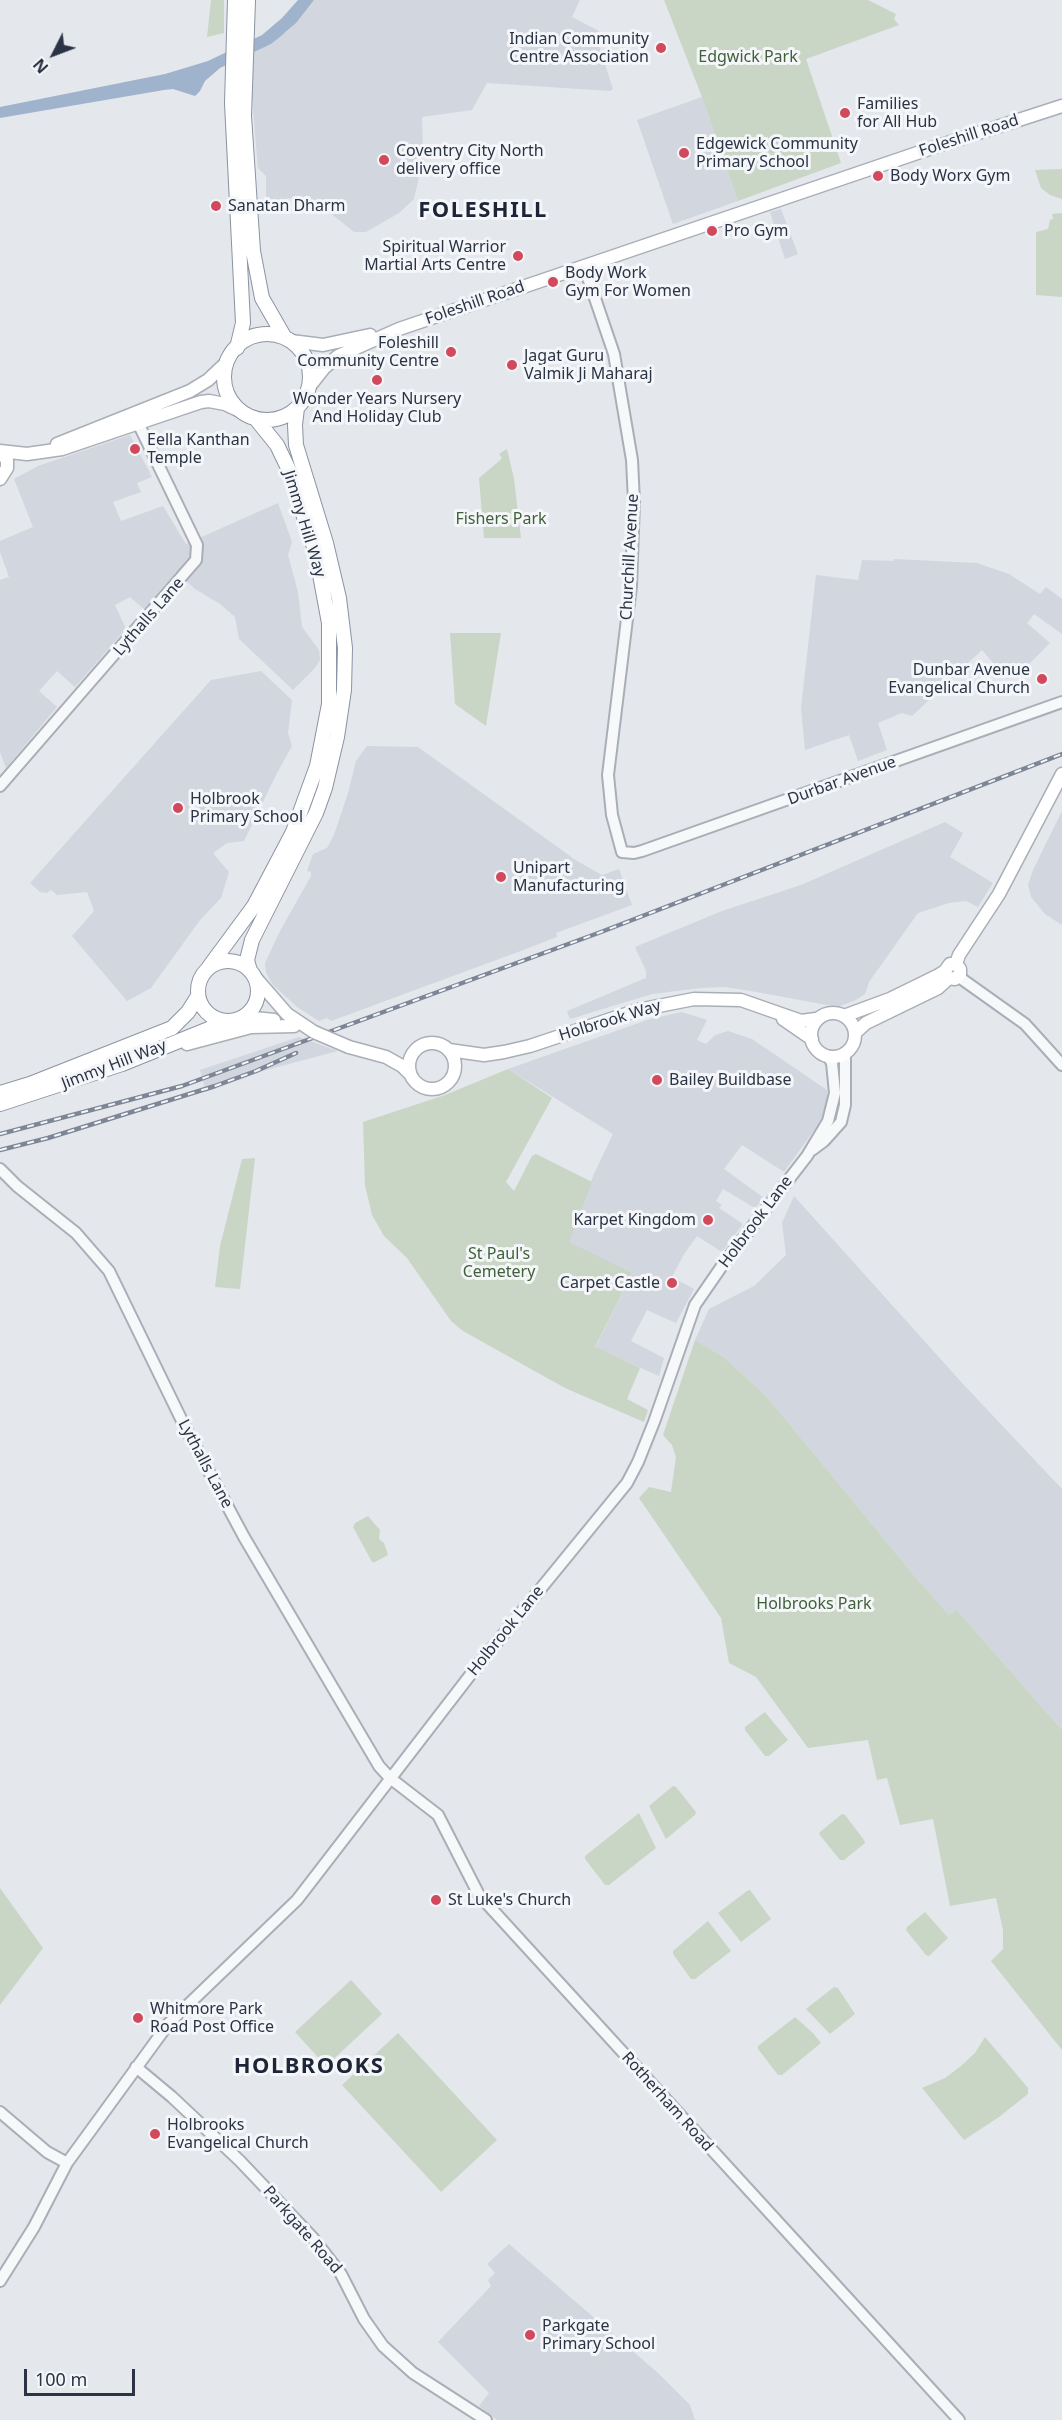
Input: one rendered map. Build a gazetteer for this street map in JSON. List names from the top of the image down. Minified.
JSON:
{"streets":{"highway":["Jimmy Hill Way"],"main road":["Foleshill Road","Holbrook Way"],"street":["Churchill Avenue","Lythalls Lane","Durbar Avenue","Holbrook Lane","Rotherham Road","Parkgate Road"]},"crossings":[["Foleshill Road","Jimmy Hill Way"],["Foleshill Road","Churchill Avenue"],["Jimmy Hill Way","Holbrook Way"],["Churchill Avenue","Durbar Avenue"],["Lythalls Lane","Holbrook Lane"],["Lythalls Lane","Rotherham Road"],["Holbrook Way","Holbrook Lane"],["Holbrook Lane","Rotherham Road"],["Holbrook Lane","Parkgate Road"]],"districts":["FOLESHILL","HOLBROOKS"],"parks":["Edgwick Park","Fishers Park","St Paul's Cemetery","Holbrooks Park"],"places":["Indian Community Centre Association","Families for All Hub","Edgewick Community Primary School","Coventry City North delivery office","Body Worx Gym","Sanatan Dharm","Pro Gym","Spiritual Warrior Martial Arts Centre","Body Work Gym For Women","Foleshill Community Centre","Jagat Guru Valmik Ji Maharaj","Wonder Years Nursery And Holiday Club","Eella Kanthan Temple","Dunbar Avenue Evangelical Church","Holbrook Primary School","Unipart Manufacturing","Bailey Buildbase","Karpet Kingdom","Carpet Castle","St Luke's Church","Whitmore Park Road Post Office","Holbrooks Evangelical Church","Parkgate Primary School"],"scale_bar":"100 m","north":"bottom left"}
